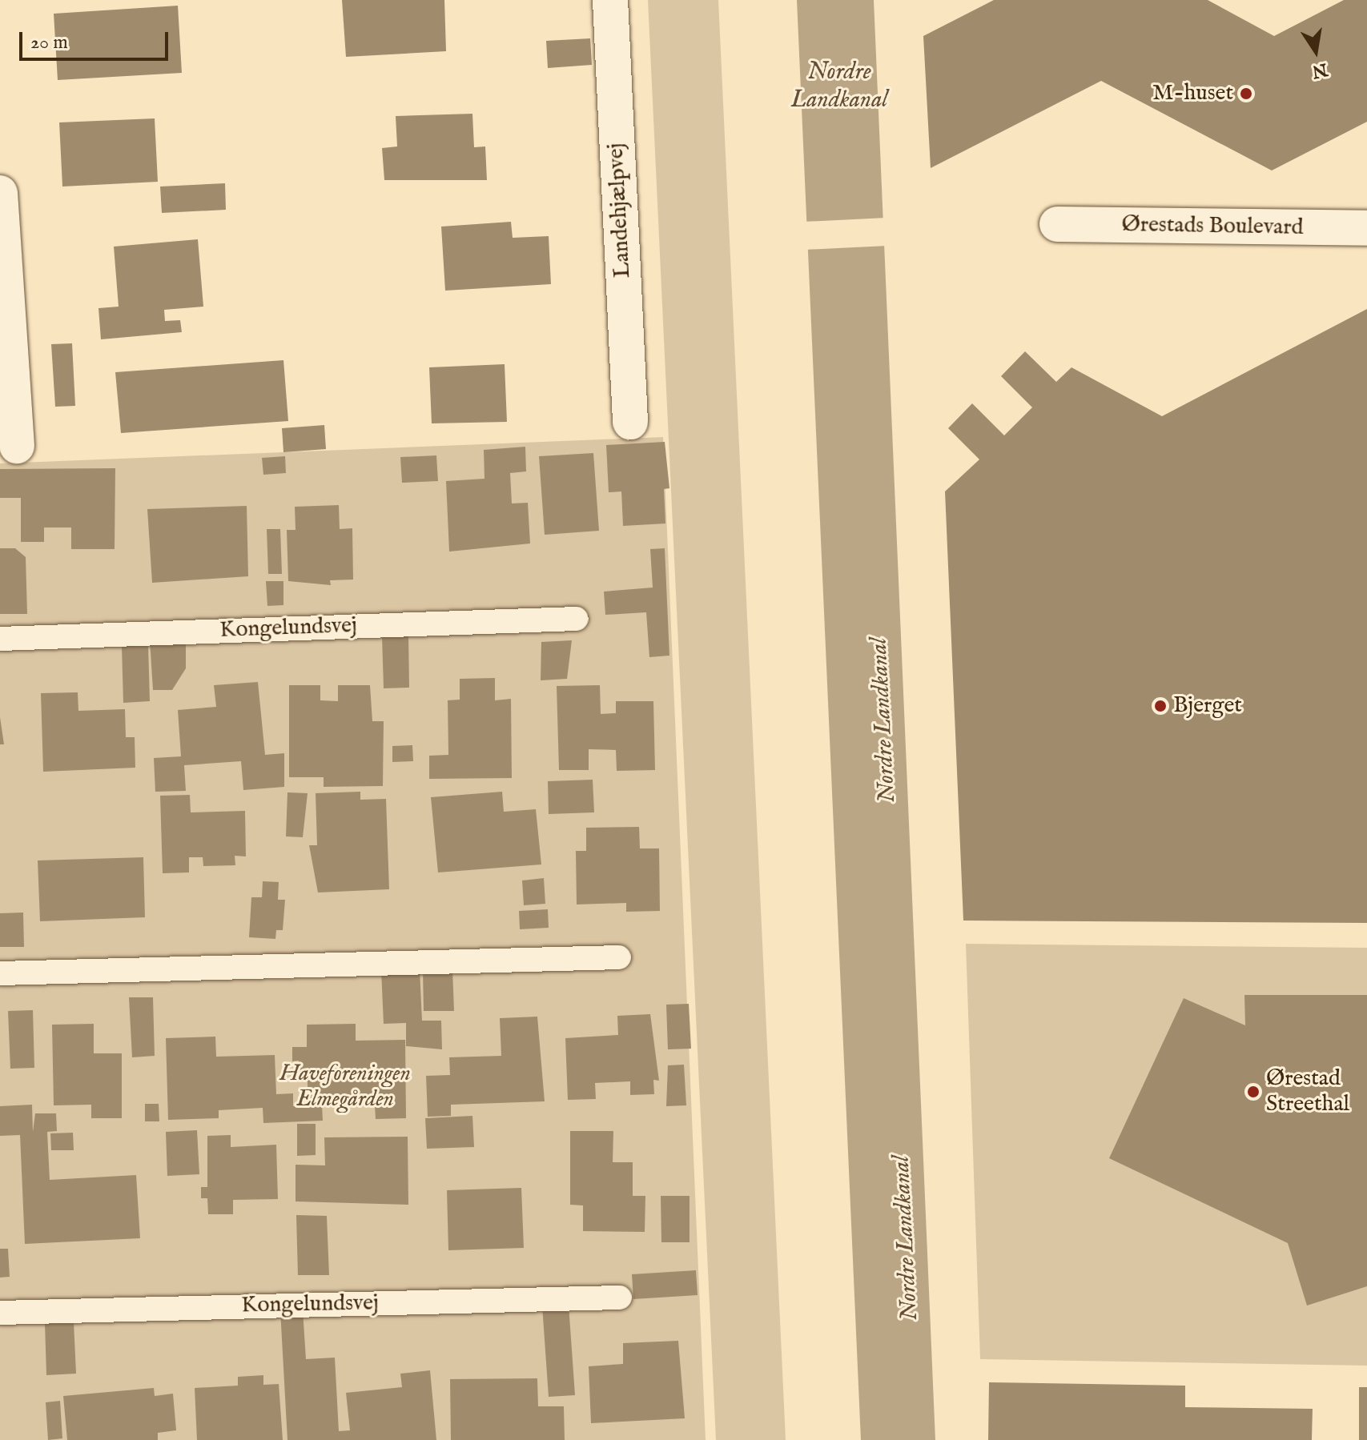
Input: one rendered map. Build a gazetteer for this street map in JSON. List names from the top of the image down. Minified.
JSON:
{"streets":{"street":["Landehjælpvej","Ørestads Boulevard"],"lane":["Kongelundsvej"]},"water":["Nordre Landkanal"],"parks":["Haveforeningen Elmegården"],"places":["M-huset","Bjerget","Ørestad Streethal"],"scale_bar":"20 m","north":"bottom"}
